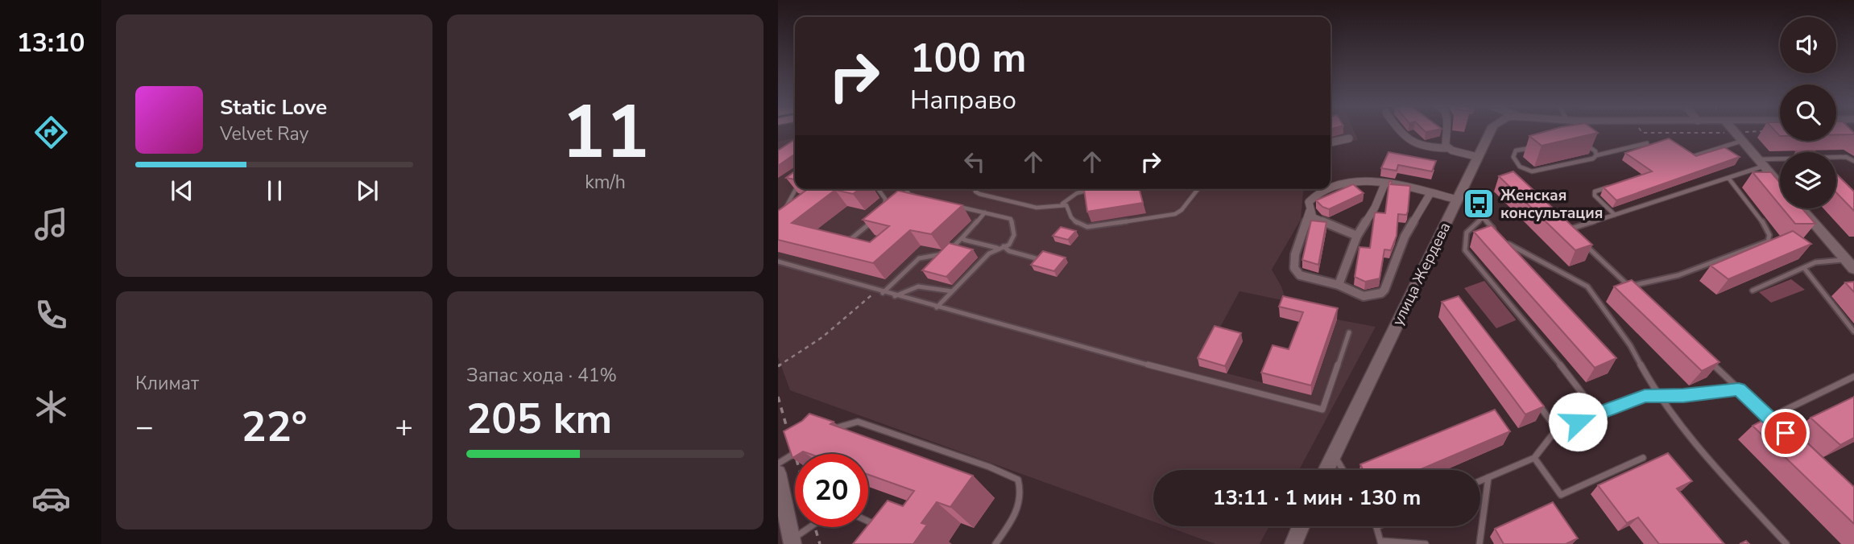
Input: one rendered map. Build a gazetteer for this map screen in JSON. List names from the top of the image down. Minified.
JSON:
{"streets":{"main road":["улица Жердева"]},"places":{"bus stop":["Женская консультация"]},"page":{"tabs":"13:10","tile":[["11","km/h"],"Климат",["Запас хода · 41%","205 km"]],"turn":["100 m","Направо"],"song":["Static Love","Velvet Ray"],"heat":["−","22°","+"],"limit":"20","trip":"13:11 · 1 мин · 130 m"}}
